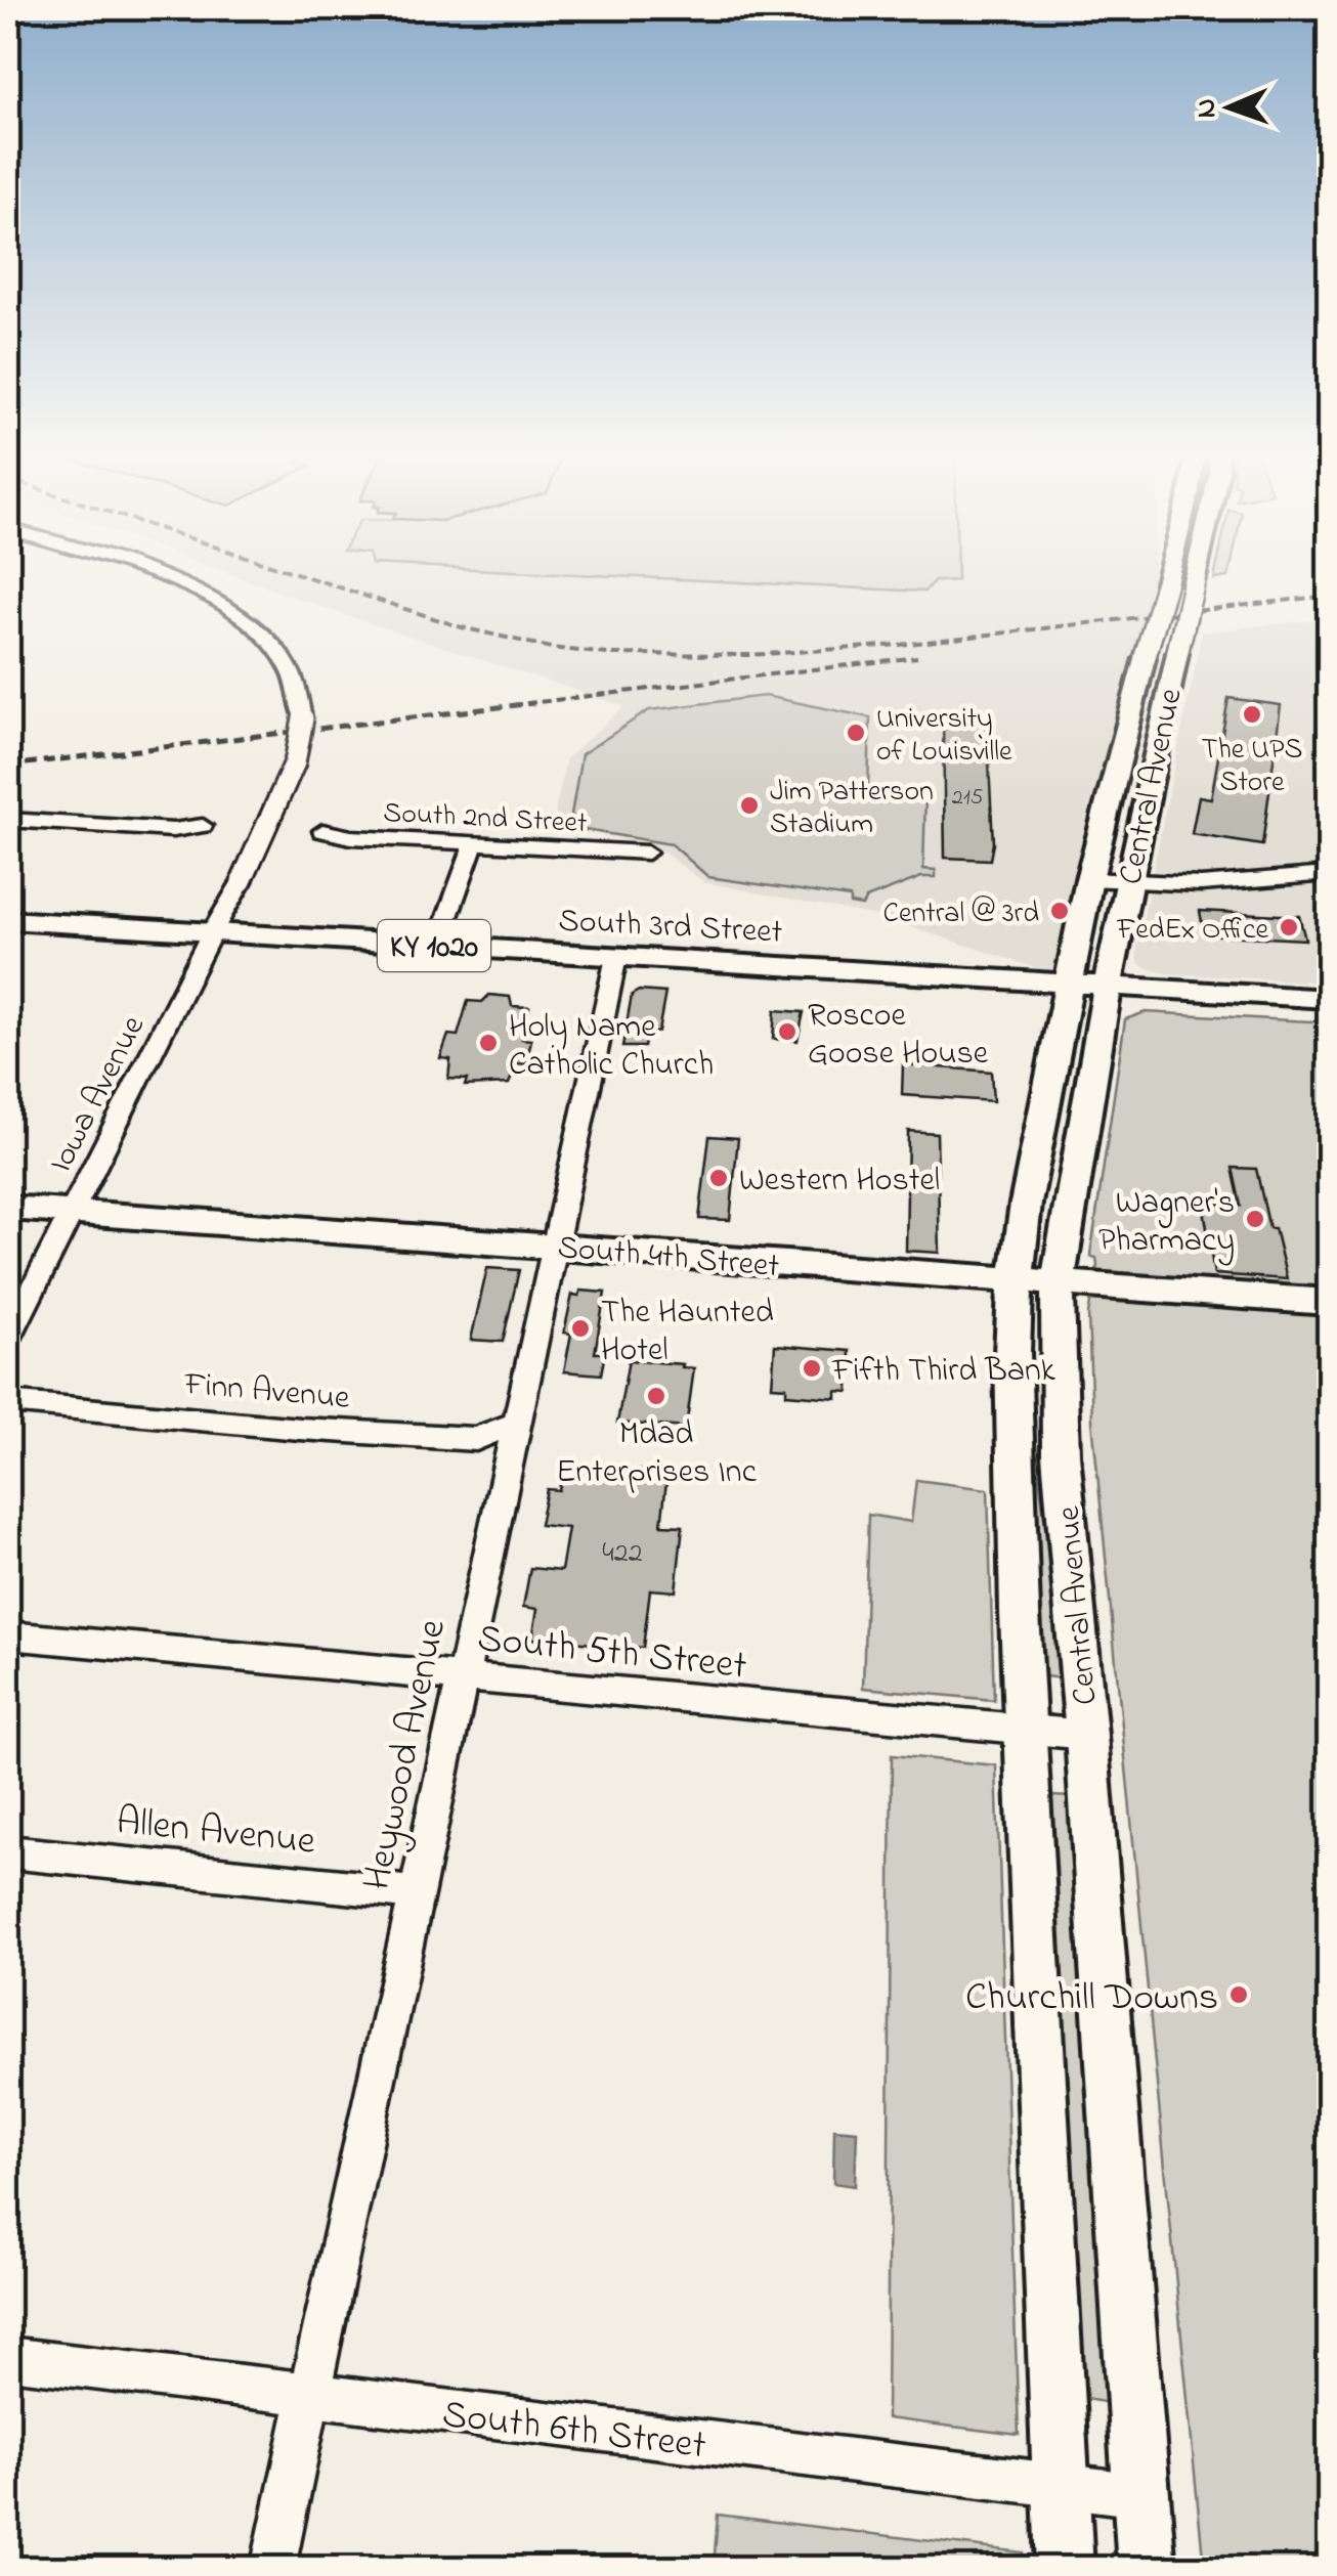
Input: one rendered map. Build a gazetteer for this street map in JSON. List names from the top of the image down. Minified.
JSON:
{"streets":{"main road":["Central Avenue","South 3rd Street","KY 1020","South 4th Street"],"street":["South 2nd Street","Iowa Avenue","Finn Avenue","South 5th Street","Heywood Avenue","Allen Avenue","South 6th Street"]},"crossings":[["Central Avenue","South 3rd Street"],["Central Avenue","South 4th Street"],["Central Avenue","South 5th Street"],["Central Avenue","South 6th Street"],["South 3rd Street","Iowa Avenue"],["South 3rd Street","Heywood Avenue"],["Iowa Avenue","South 4th Street"],["South 4th Street","Heywood Avenue"],["Finn Avenue","Heywood Avenue"],["South 5th Street","Heywood Avenue"],["Heywood Avenue","Allen Avenue"],["Heywood Avenue","South 6th Street"]],"places":["The UPS Store","University of Louisville","Jim Patterson Stadium","Central @ 3rd","FedEx Office","Roscoe Goose House","Holy Name Catholic Church","Western Hostel","Wagner's Pharmacy","The Haunted Hotel","Fifth Third Bank","Mdad Enterprises Inc","Churchill Downs"],"house_numbers":["215","422"],"north":"left"}
